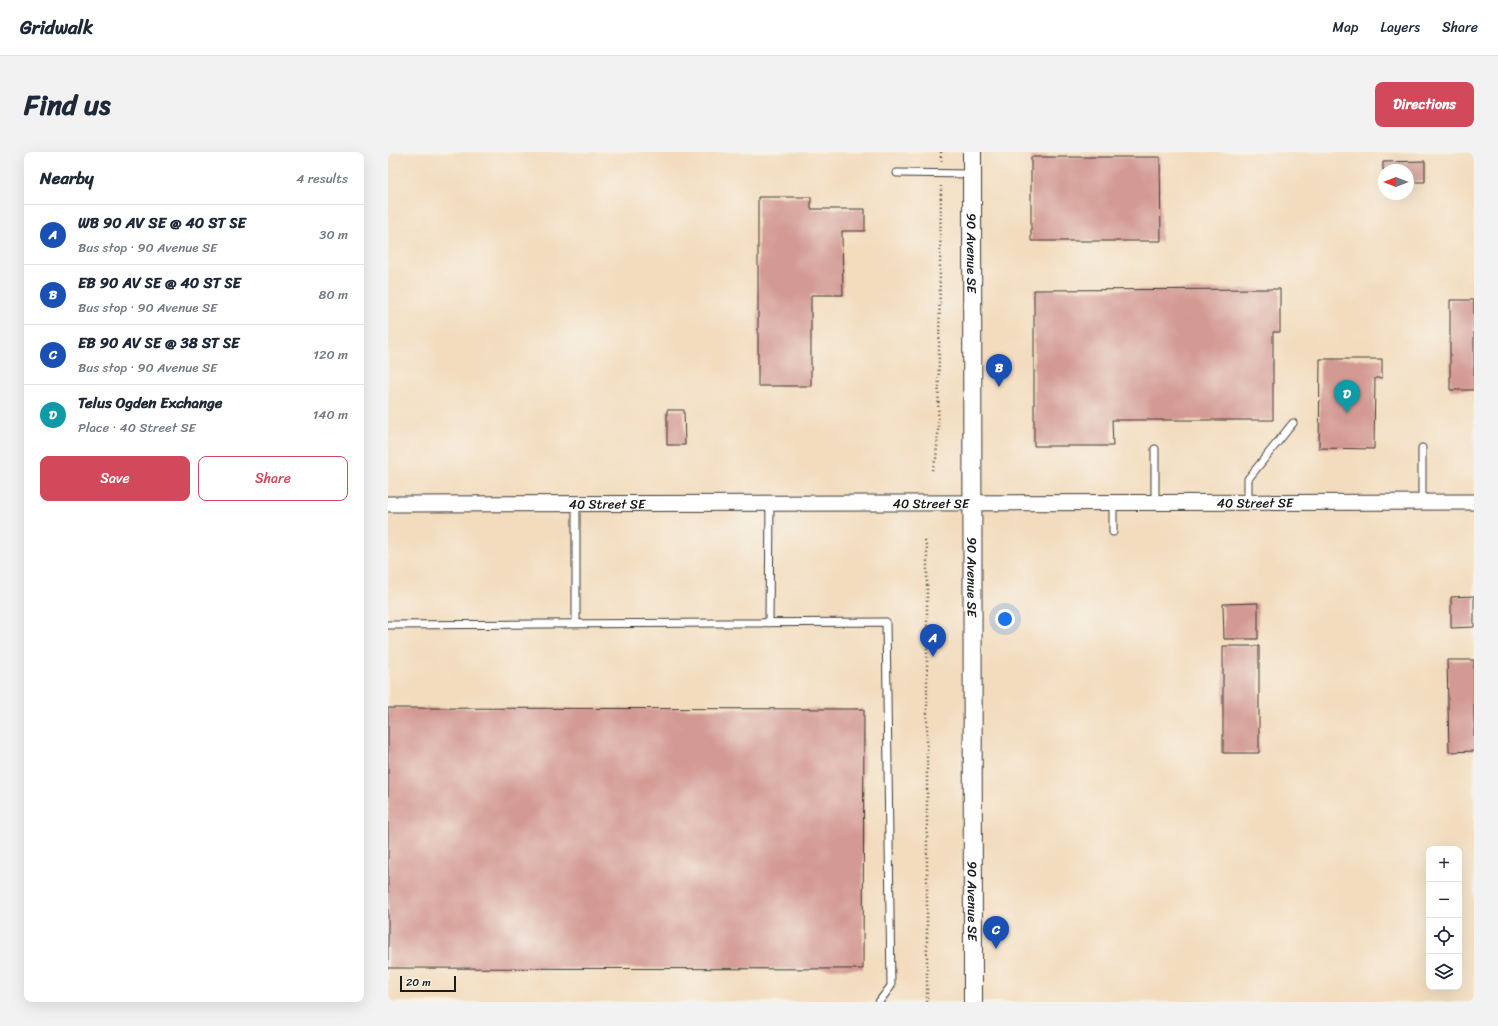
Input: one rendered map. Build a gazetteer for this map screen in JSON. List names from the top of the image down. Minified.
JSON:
{"streets":{"street":["90 Avenue SE","40 Street SE"]},"crossings":[["90 Avenue SE","40 Street SE"]],"scale_bar":"20 m","north":"left","page":{"header":"Gridwalk","nav":["Map","Layers","Share"],"title":"Find us","buttons":["Directions",["Save","Share"]],"heading":["Nearby","4 results"],"list":[{"mark":"A","name":"WB 90 AV SE @ 40 ST SE","note":"Bus stop · 90 Avenue SE","value":"30 m"},{"mark":"B","name":"EB 90 AV SE @ 40 ST SE","note":"Bus stop · 90 Avenue SE","value":"80 m"},{"mark":"C","name":"EB 90 AV SE @ 38 ST SE","note":"Bus stop · 90 Avenue SE","value":"120 m"},{"mark":"D","name":"Telus Ogden Exchange","note":"Place · 40 Street SE","value":"140 m"}],"pins":["B","D","A","C"],"map_buttons":["+","−"],"scale":"20 m"}}
